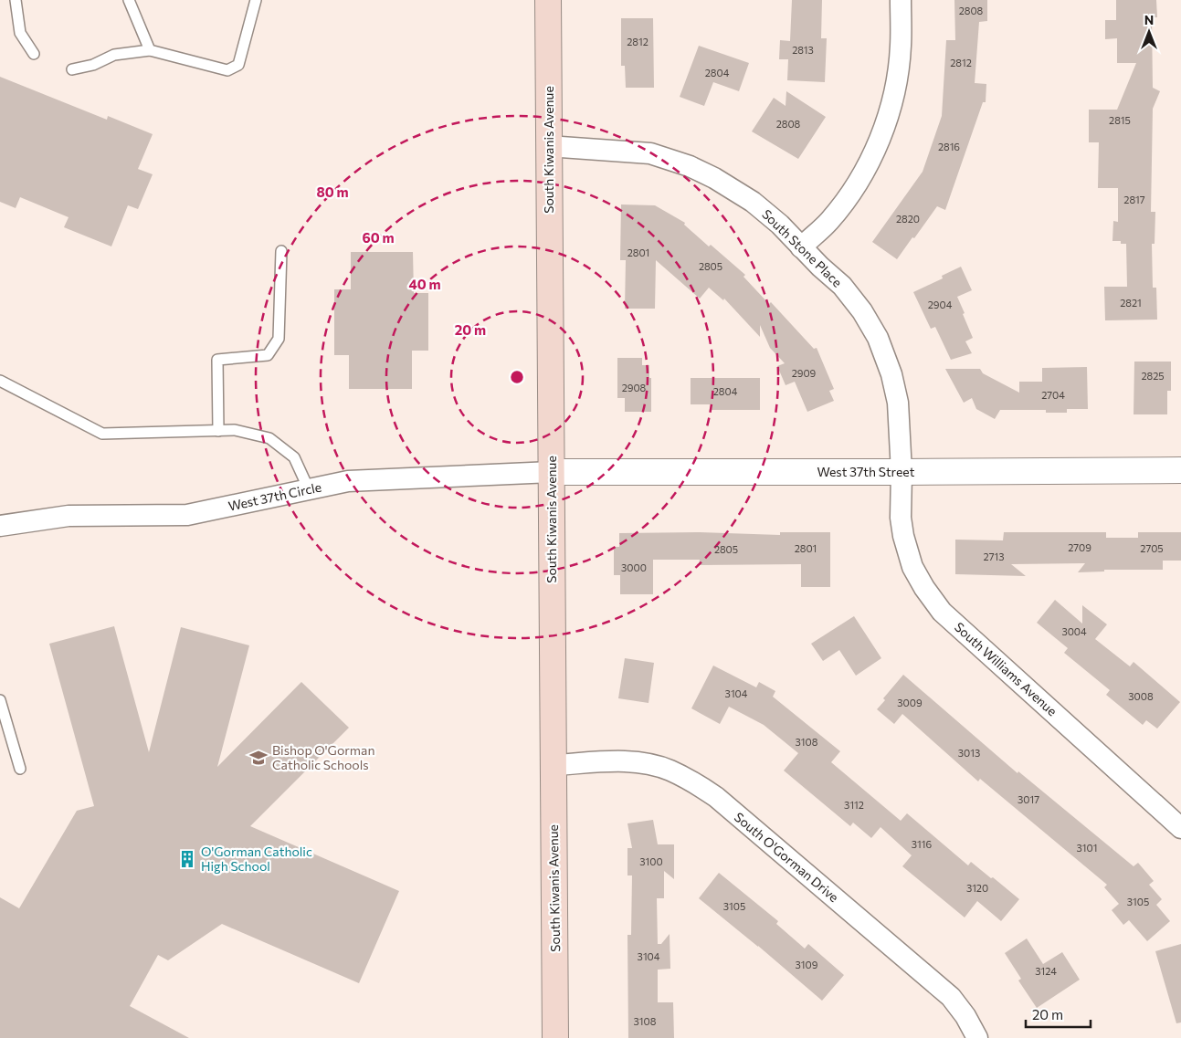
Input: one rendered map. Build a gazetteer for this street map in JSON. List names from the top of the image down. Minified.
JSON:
{"streets":{"main road":["South Kiwanis Avenue"],"street":["South Stone Place","West 37th Street","West 37th Circle","South Williams Avenue","South O'Gorman Drive"]},"crossings":[["South Kiwanis Avenue","South Stone Place"],["South Kiwanis Avenue","West 37th Street"],["South Kiwanis Avenue","West 37th Circle"],["South Kiwanis Avenue","South O'Gorman Drive"],["South Stone Place","West 37th Street"],["South Stone Place","South Williams Avenue"],["West 37th Street","West 37th Circle"],["West 37th Street","South Williams Avenue"]],"places":{"school or university":["Bishop O'Gorman Catholic Schools"],"building":["O'Gorman Catholic High School"]},"house_numbers":["2808","2812","2813","2812","2804","2815","2808","2816","2817","2820","2801","2805","2821","2904","2909","2825","2908","2804","2704","2709","2801","2705","2805","2713","3000","3004","3104","3008","3009","3108","3013","3017","3112","3116","3101","3100","3120","3105","3105","3104","3109","3124","3108"],"scale_bar":"20 m","north":"top","rings":["80 m","60 m","40 m","20 m"]}
